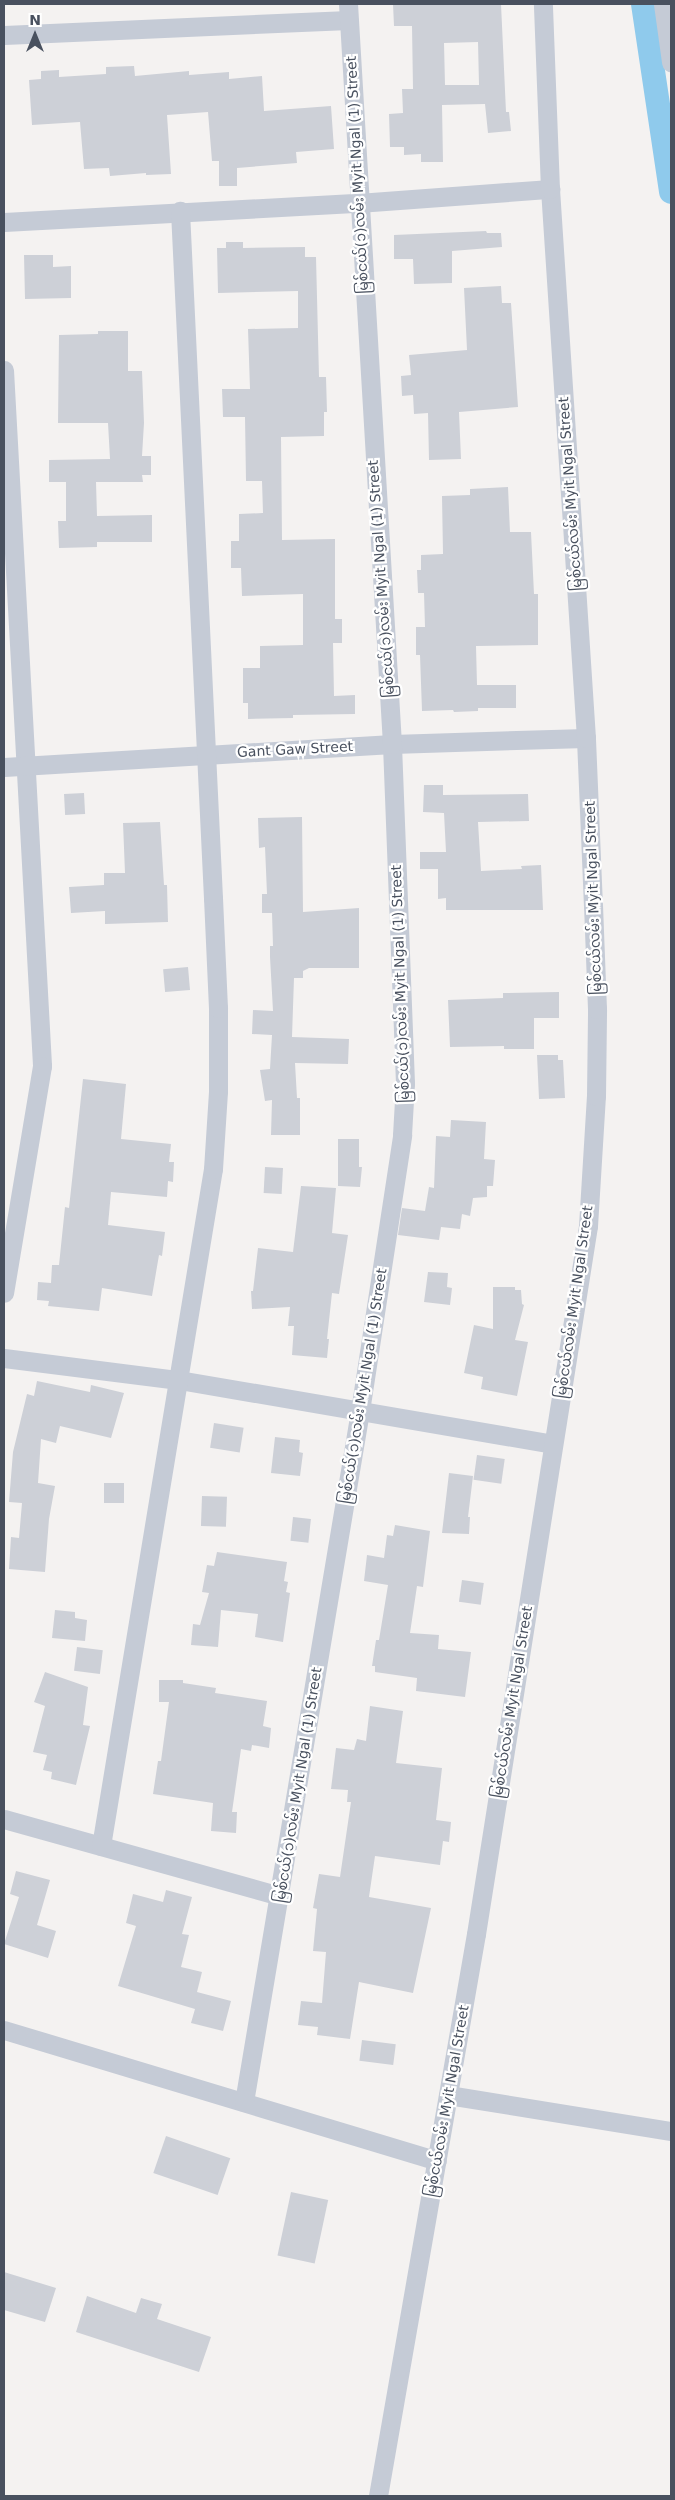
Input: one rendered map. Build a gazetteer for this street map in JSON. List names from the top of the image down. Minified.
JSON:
{"streets":{"street":["မြစ်ငယ်(၁)လမ်း Myit Ngal (1) Street","မြစ်ငယ်လမ်း Myit Ngal Street","Gant Gaw Street"]},"crossings":[["မြစ်ငယ်(၁)လမ်း Myit Ngal (1) Street","Gant Gaw Street"],["မြစ်ငယ်လမ်း Myit Ngal Street","Gant Gaw Street"]],"north":"top"}
